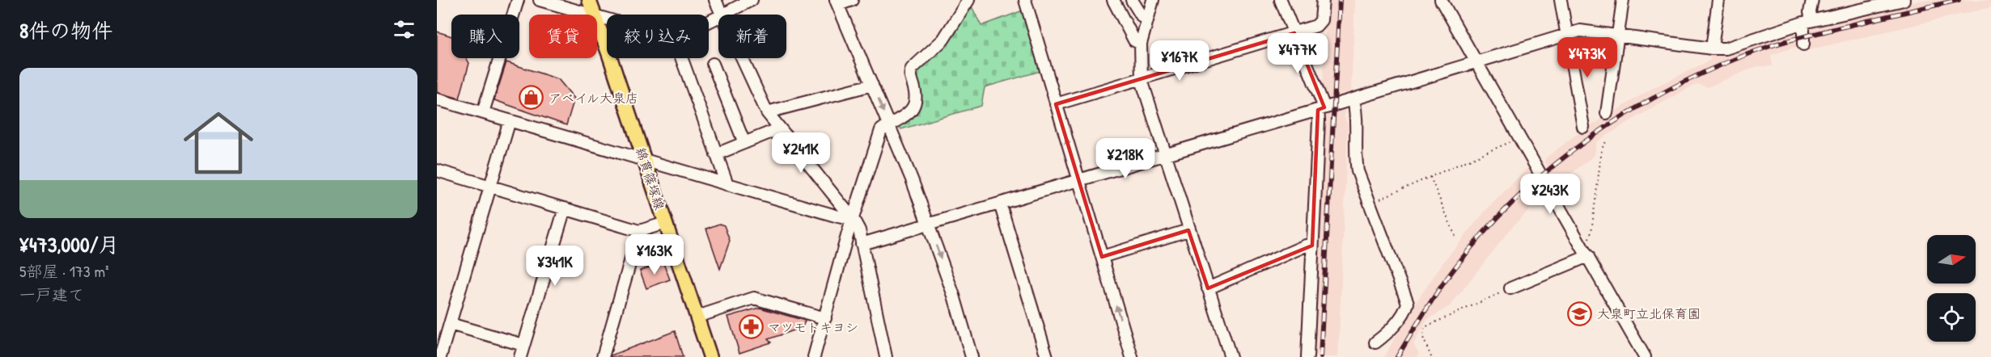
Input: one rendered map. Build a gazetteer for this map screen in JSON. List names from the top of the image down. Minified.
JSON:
{"streets":{"main road":["綿貫篠塚線"]},"places":{"shop":["アベイル大泉店"],"school or university":["大泉町立北保育園"],"pharmacy":["マツモトキヨシ"]},"north":"right","page":{"heading":"8件の物件","chip":["購入","賃貸","絞り込み","新着"],"price":["¥477K","¥473K","¥167K","¥241K","¥218K","¥243K","¥163K","¥341K"],"list":[{"name":"¥473,000/月","note":"5部屋 · 173 m² · 一戸建て"}]}}
